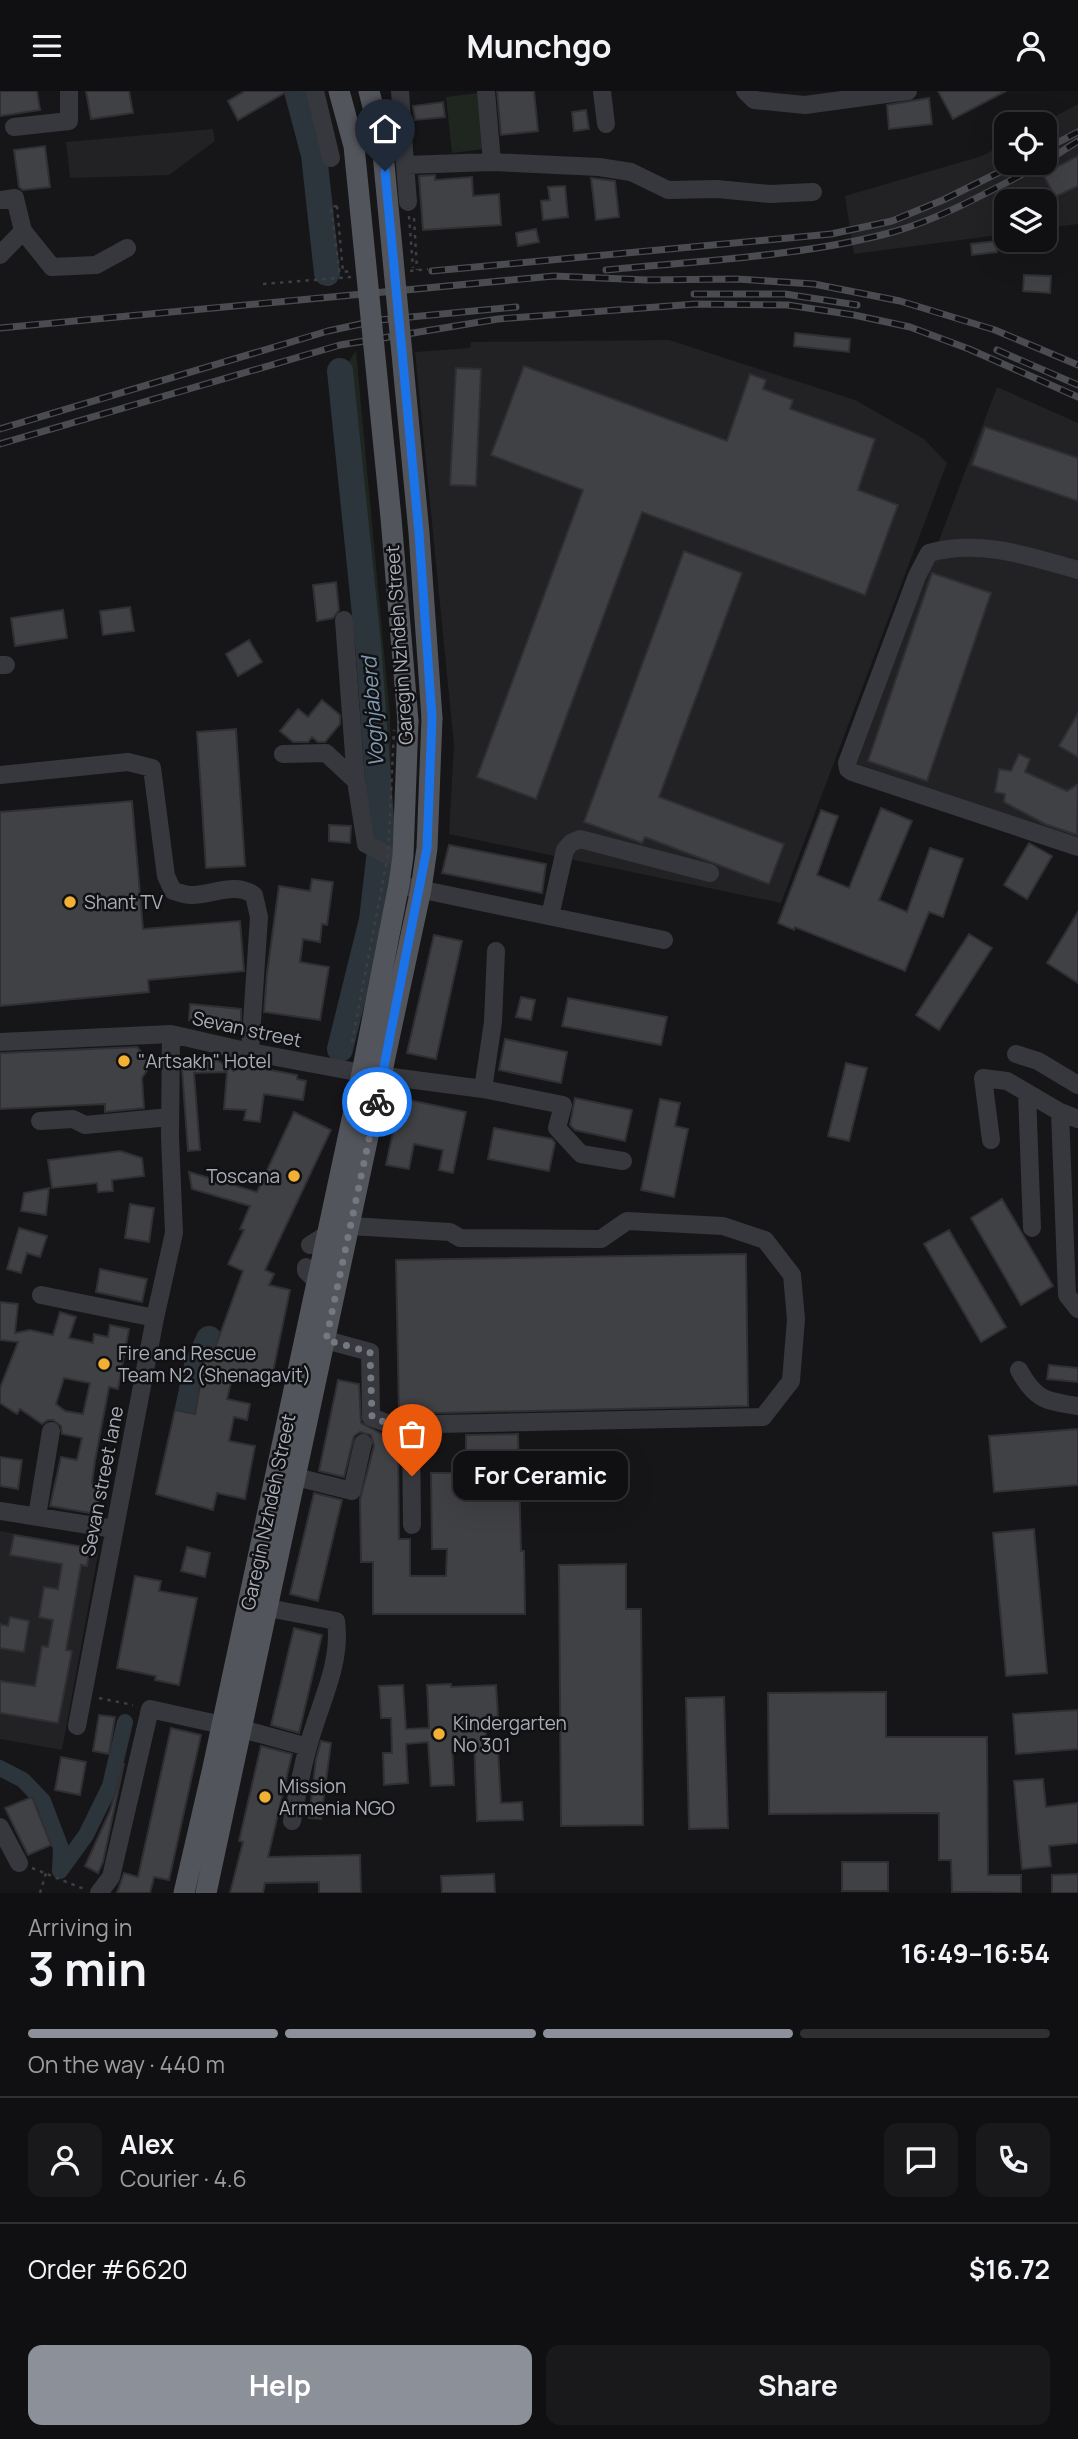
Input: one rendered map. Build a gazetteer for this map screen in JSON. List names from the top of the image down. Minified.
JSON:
{"streets":{"main road":["Garegin Nzhdeh Street"],"street":["Sevan street","Sevan street lane"]},"crossings":[["Garegin Nzhdeh Street","Sevan street"],["Sevan street","Sevan street lane"]],"water":["Voghjaberd"],"places":["Shant TV","\"Artsakh\" Hotel","Tosсana","Fire and Rescue Team N2 (Shenagavit)","For Ceramic","Kindergarten No 301","Mission Armenia NGO"],"page":{"header":"Munchgo","bubble":"For Ceramic","heading":["3 min","Arriving in","16:49–16:54"],"panel":["Alex","Courier · 4.6","Order #6620","$16.72"],"bar":"On the way · 440 m","buttons":["Help","Share"]}}
